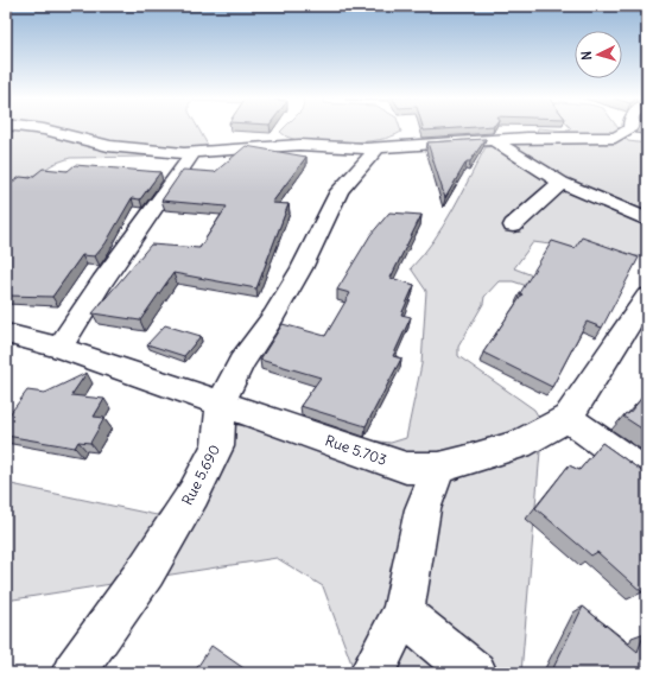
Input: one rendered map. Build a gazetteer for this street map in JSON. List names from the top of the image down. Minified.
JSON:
{"streets":{"street":["Rue 5.703","Rue 5.690"]},"crossings":[["Rue 5.703","Rue 5.690"]],"north":"left"}
